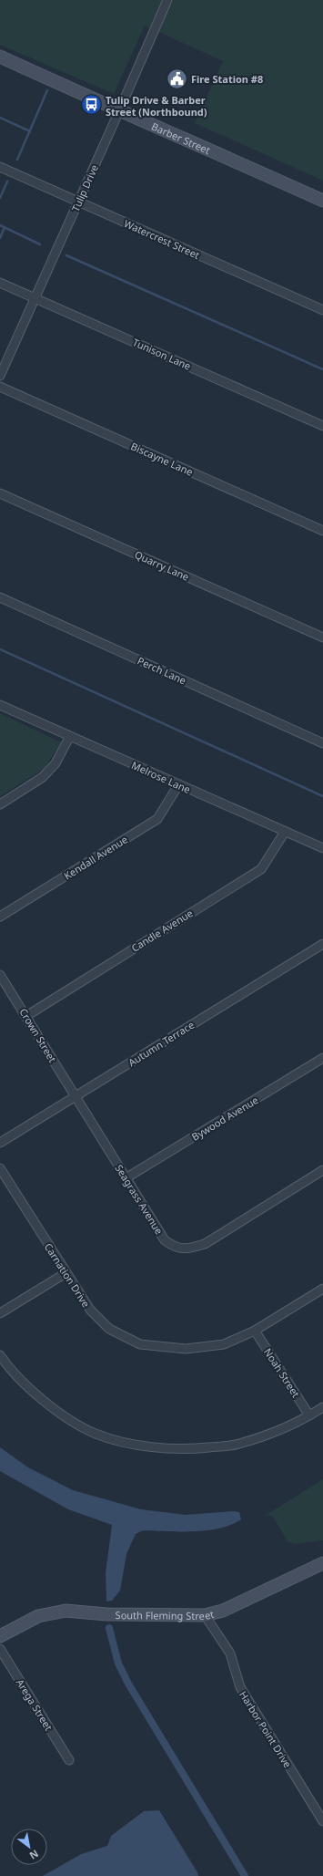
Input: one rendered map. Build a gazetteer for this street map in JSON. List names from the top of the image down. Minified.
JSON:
{"streets":{"street":["Barber Street","Tulip Drive","Watercrest Street","Tunison Lane","Biscayne Lane","Quarry Lane","Perch Lane","Melrose Lane","Kendall Avenue","Candle Avenue","Crown Street","Autumn Terrace","Bywood Avenue","Seagrass Avenue","Carnation Drive","Noah Street","South Fleming Street","Arega Street","Harbor Point Drive"]},"crossings":[["Barber Street","Tulip Drive"],["Tulip Drive","Watercrest Street"],["Tulip Drive","Tunison Lane"],["Melrose Lane","Kendall Avenue"],["Melrose Lane","Candle Avenue"],["Candle Avenue","Crown Street"],["Crown Street","Autumn Terrace"],["Crown Street","Seagrass Avenue"],["Autumn Terrace","Seagrass Avenue"],["Bywood Avenue","Seagrass Avenue"],["Carnation Drive","Noah Street"],["South Fleming Street","Harbor Point Drive"]],"places":{"public building":["Fire Station #8"],"bus stop":["Tulip Drive & Barber Street (Northbound)"]},"north":"bottom right"}
